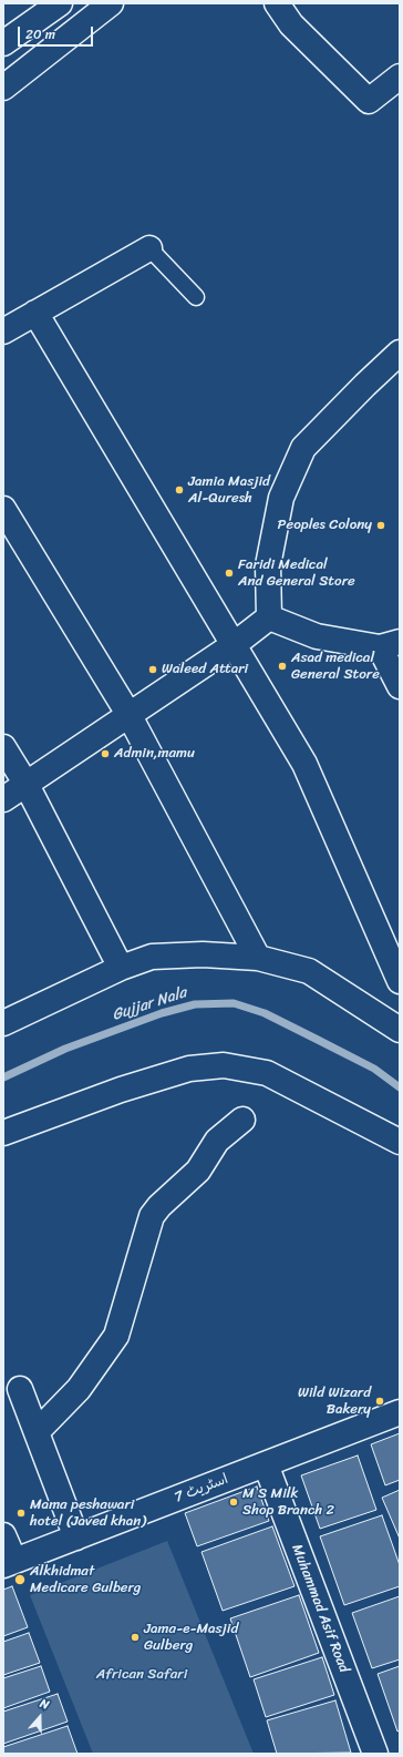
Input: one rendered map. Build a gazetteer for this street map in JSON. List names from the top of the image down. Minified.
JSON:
{"streets":{"street":["اسٹریٹ 7","Muhammad Asif Road"]},"crossings":[["اسٹریٹ 7","Muhammad Asif Road"]],"water":["Gujjar Nala"],"parks":["African Safari"],"places":["Jamia Masjid Al-Quresh","Peoples Colony","Faridi Medical And General Store","Asad medical General Store","Waleed Attari","Admin,mamu","Wild Wizard Bakery","M S Milk Shop Branch 2","Mama peshawari hotel (Javed khan)","Alkhidmat Medicare Gulberg","Jama-e-Masjid Gulberg"],"scale_bar":"20 m","north":"top"}
